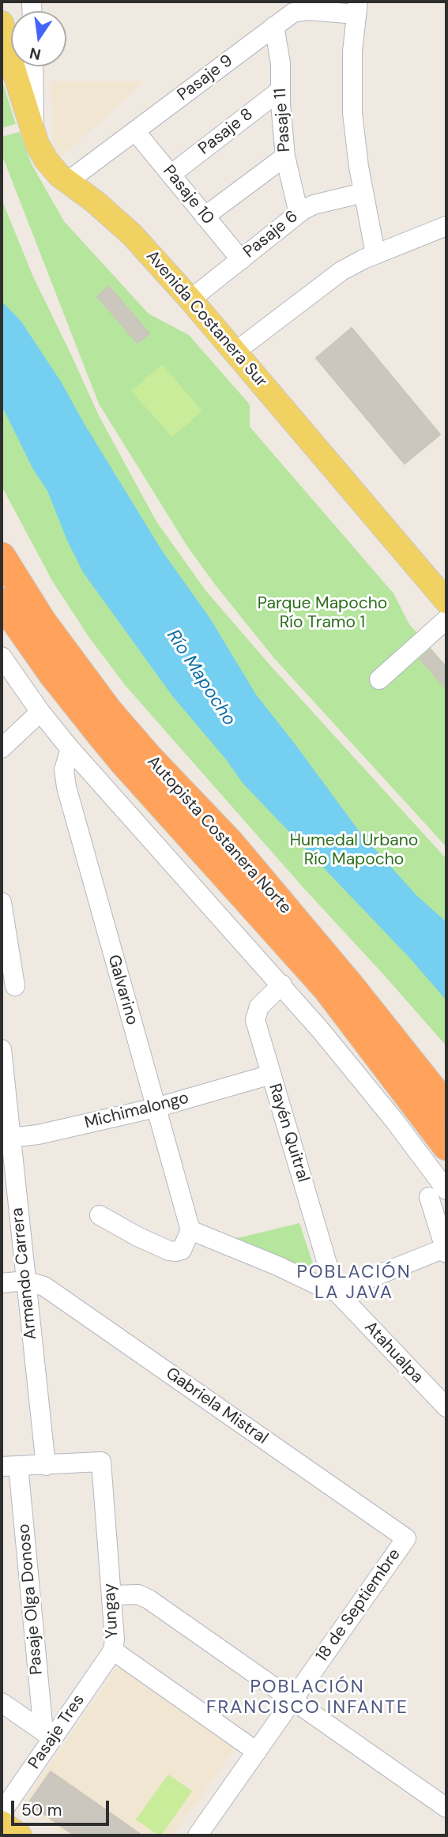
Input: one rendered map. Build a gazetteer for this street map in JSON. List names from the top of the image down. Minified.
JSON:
{"streets":{"highway":["Autopista Costanera Norte"],"main road":["Avenida Costanera Sur"],"street":["Pasaje 9","Pasaje 11","Pasaje 8","Pasaje 10","Pasaje 6","Galvarino","Michimalongo","Rayén Quitral","Armando Carrera","Atahualpa","Gabriela Mistral","Pasaje Olga Donoso","18 de Septiembre","Yungay","Pasaje Tres"]},"crossings":[["Pasaje 9","Pasaje 11"],["Pasaje 9","Pasaje 10"],["Pasaje 9","Avenida Costanera Sur"],["Pasaje 11","Pasaje 8"],["Pasaje 11","Pasaje 6"],["Pasaje 8","Pasaje 10"],["Pasaje 10","Pasaje 6"],["Pasaje 6","Avenida Costanera Sur"],["Galvarino","Michimalongo"],["Galvarino","Atahualpa"],["Michimalongo","Rayén Quitral"],["Michimalongo","Armando Carrera"],["Rayén Quitral","Atahualpa"],["Armando Carrera","Gabriela Mistral"],["Armando Carrera","Yungay"],["Gabriela Mistral","18 de Septiembre"],["Pasaje Olga Donoso","Pasaje Tres"],["18 de Septiembre","Yungay"],["Yungay","Pasaje Tres"]],"districts":["POBLACIÓN LA JAVA","POBLACIÓN FRANCISCO INFANTE"],"water":["Río Mapocho"],"parks":["Parque Mapocho Río Tramo 1","Humedal Urbano Río Mapocho"],"scale_bar":"50 m","north":"bottom"}
